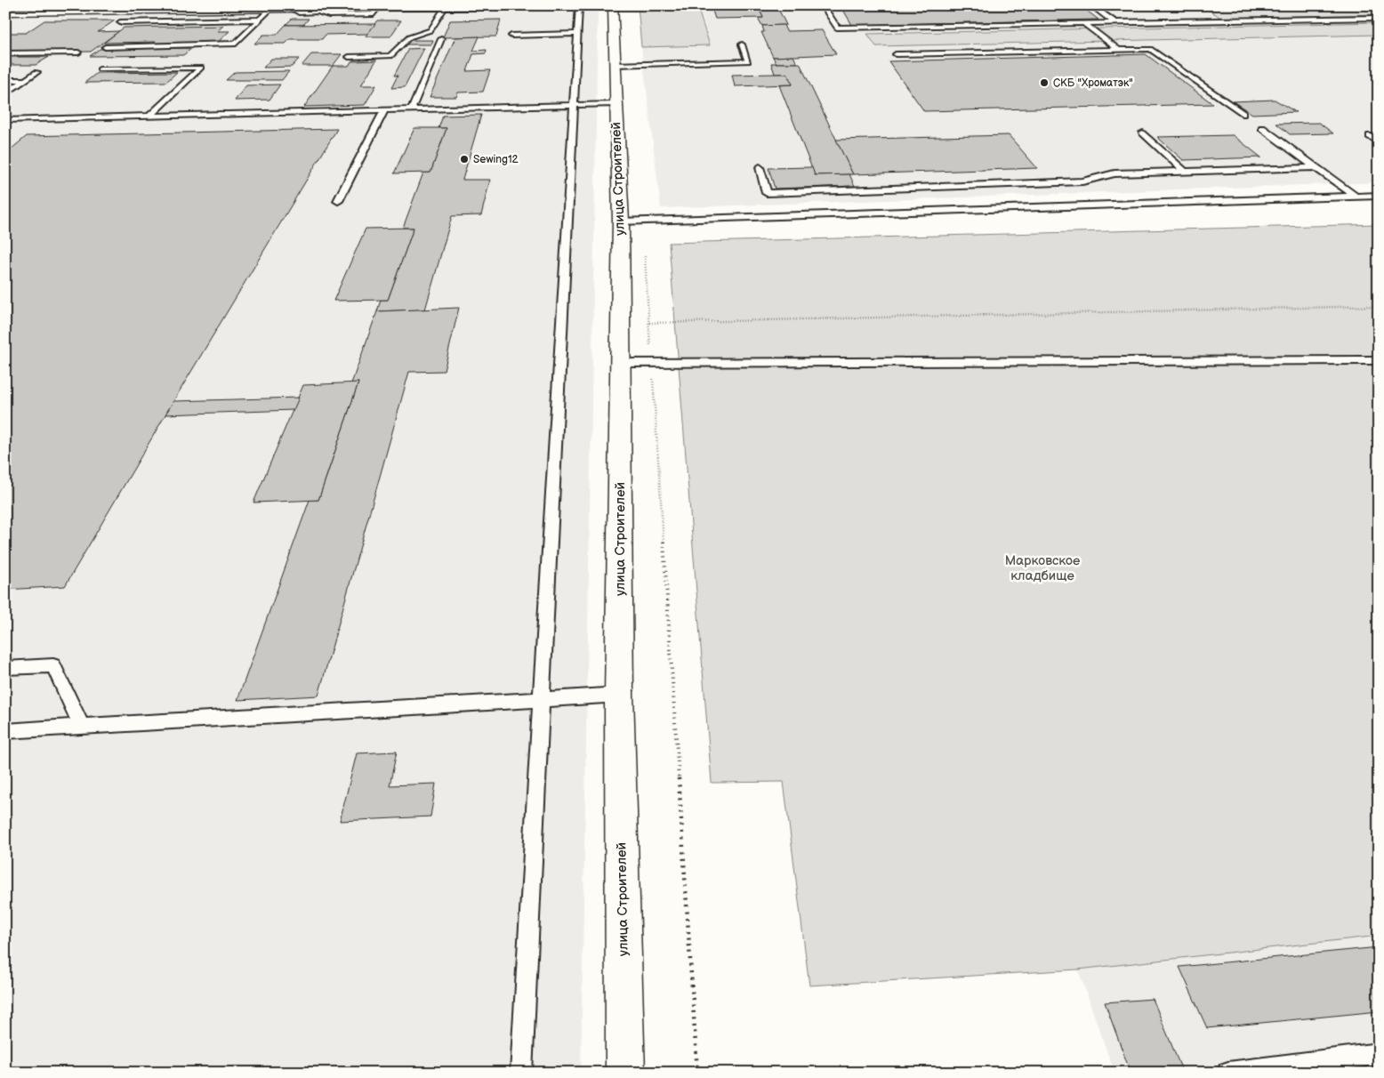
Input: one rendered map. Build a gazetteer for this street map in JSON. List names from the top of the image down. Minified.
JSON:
{"streets":{"main road":["улица Строителей"]},"parks":["Марковское кладбище"],"places":["СКБ \"Хроматэк\"","Sewing12"]}
